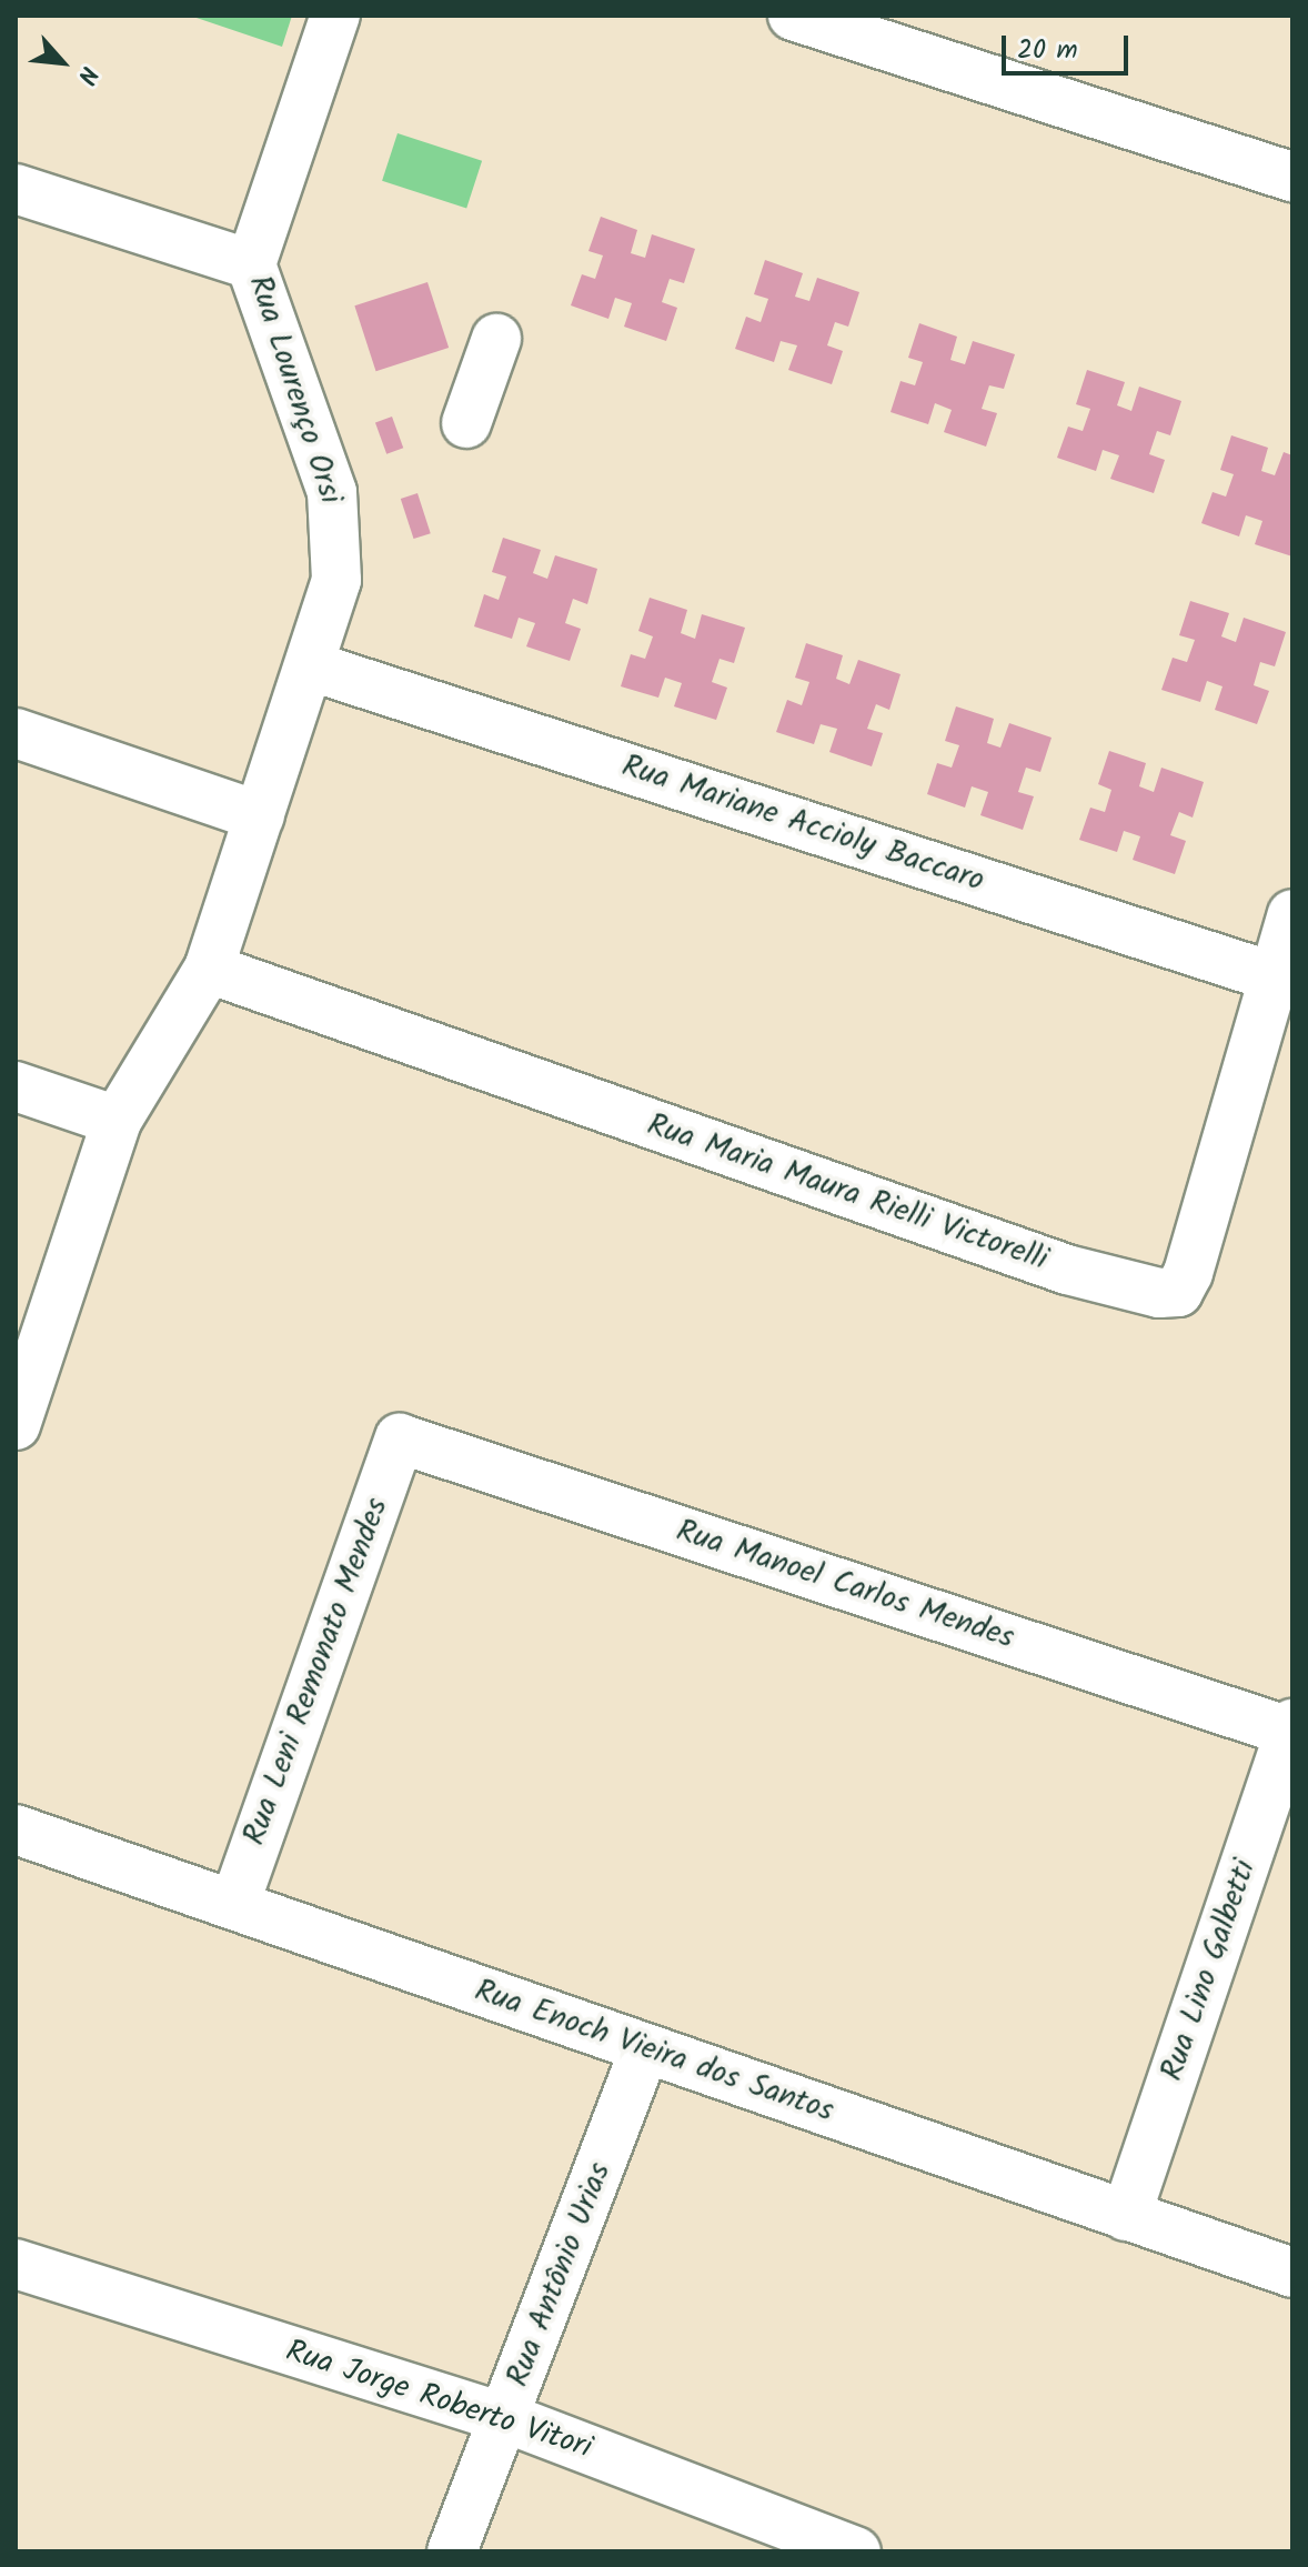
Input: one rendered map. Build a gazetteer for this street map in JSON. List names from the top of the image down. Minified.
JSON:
{"streets":{"street":["Rua Lourenço Orsi","Rua Mariane Accioly Baccaro","Rua Maria Maura Rielli Victorelli","Rua Manoel Carlos Mendes","Rua Leni Remonato Mendes","Rua Lino Galbetti","Rua Enoch Vieira dos Santos","Rua Antônio Urias","Rua Jorge Roberto Vitori"]},"crossings":[["Rua Lourenço Orsi","Rua Mariane Accioly Baccaro"],["Rua Lourenço Orsi","Rua Maria Maura Rielli Victorelli"],["Rua Mariane Accioly Baccaro","Rua Maria Maura Rielli Victorelli"],["Rua Manoel Carlos Mendes","Rua Leni Remonato Mendes"],["Rua Manoel Carlos Mendes","Rua Lino Galbetti"],["Rua Leni Remonato Mendes","Rua Enoch Vieira dos Santos"],["Rua Lino Galbetti","Rua Enoch Vieira dos Santos"],["Rua Enoch Vieira dos Santos","Rua Antônio Urias"],["Rua Antônio Urias","Rua Jorge Roberto Vitori"]],"scale_bar":"20 m","north":"bottom right"}
